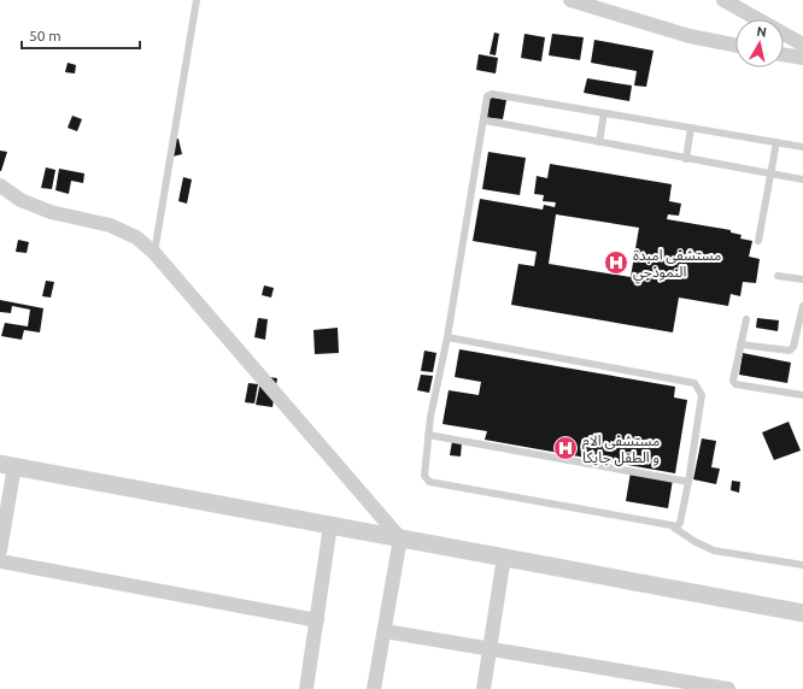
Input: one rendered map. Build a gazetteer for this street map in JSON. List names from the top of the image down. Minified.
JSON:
{"places":{"hospital":["مستشفى امبدة النموذجي","مستشفى الام و الطفل جايكا"]},"scale_bar":"50 m","north":"top"}
